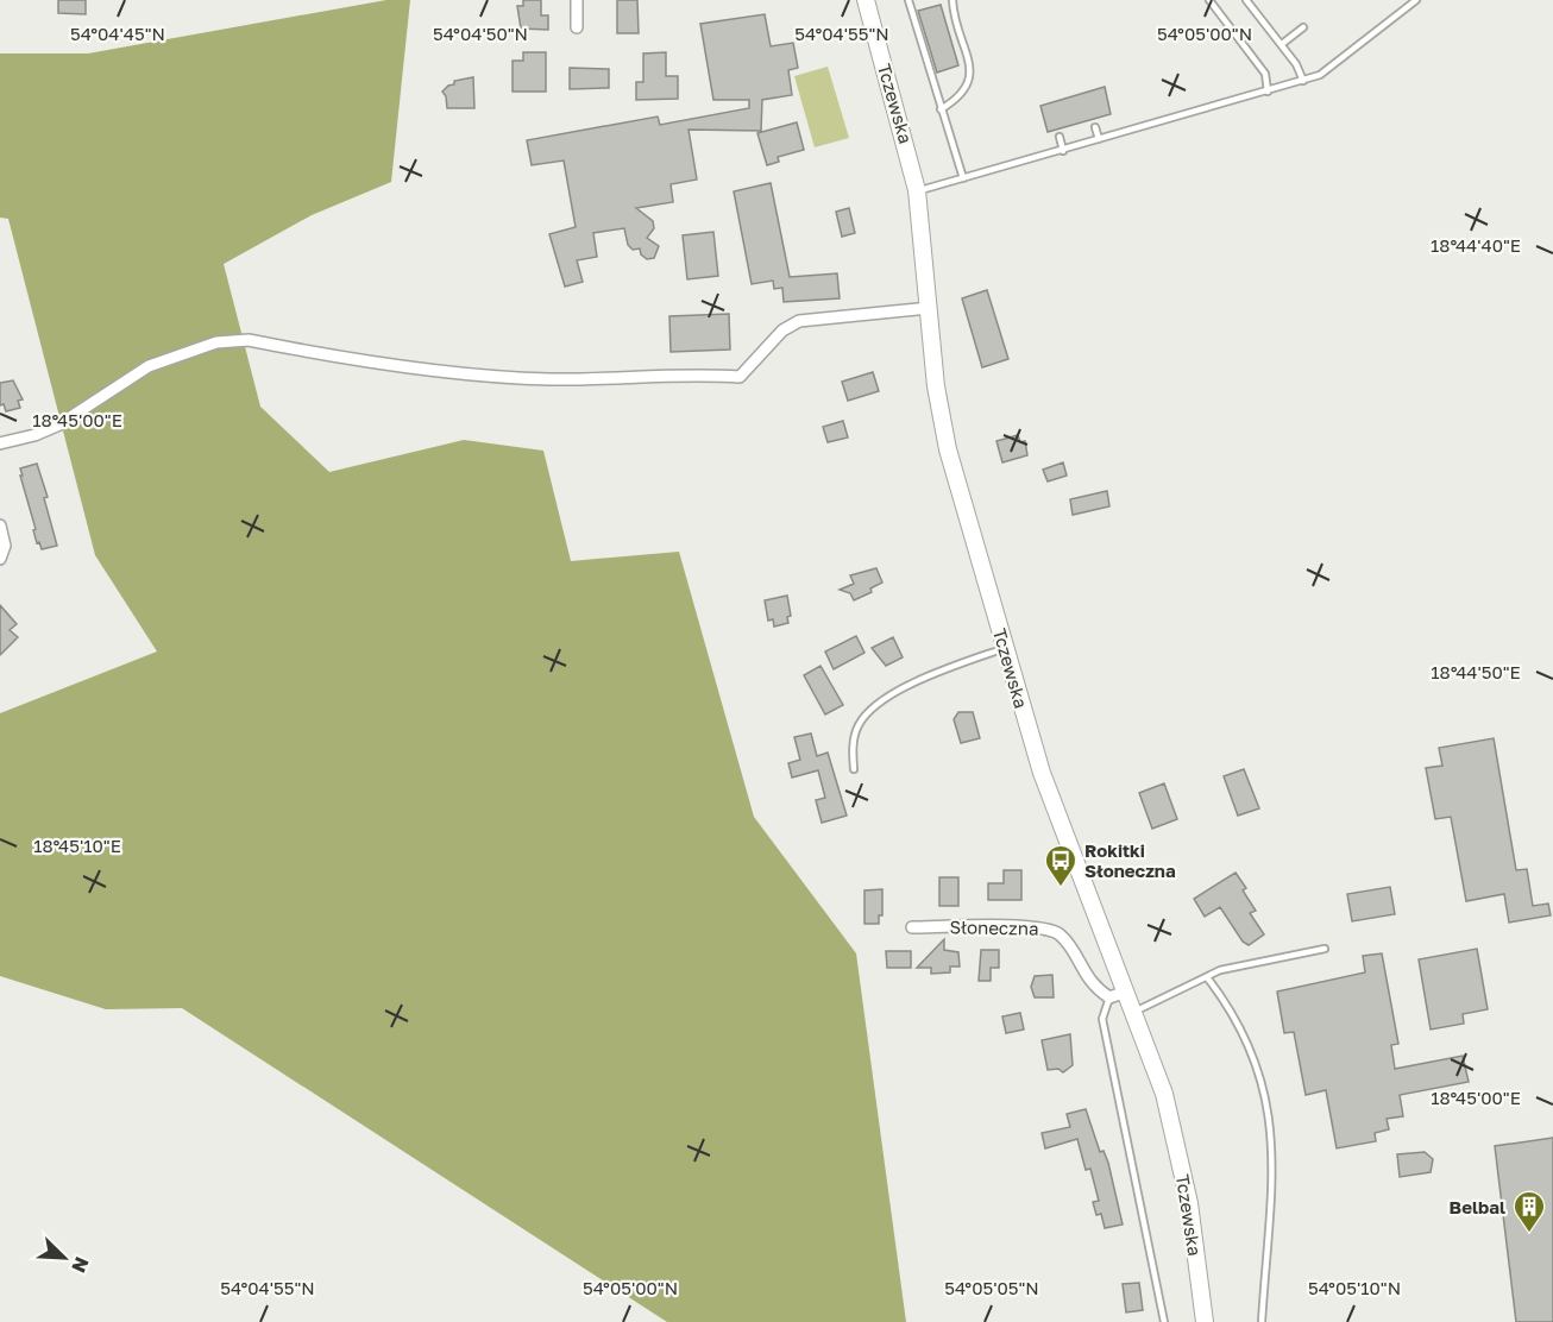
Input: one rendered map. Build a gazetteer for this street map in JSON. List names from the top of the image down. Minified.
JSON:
{"streets":{"street":["Tczewska","Słoneczna"]},"crossings":[["Tczewska","Słoneczna"]],"places":{"bus stop":["Rokitki Słoneczna"],"building":["Belbal"]},"north":"bottom right","coordinates":["54°04'45\"N","54°04'55\"N","54°05'00\"N","54°04'50\"N","18°44'40\"E","18°45'00\"E","18°44'50\"E","18°45'10\"E","54°05'05\"N","54°05'10\"N"]}
